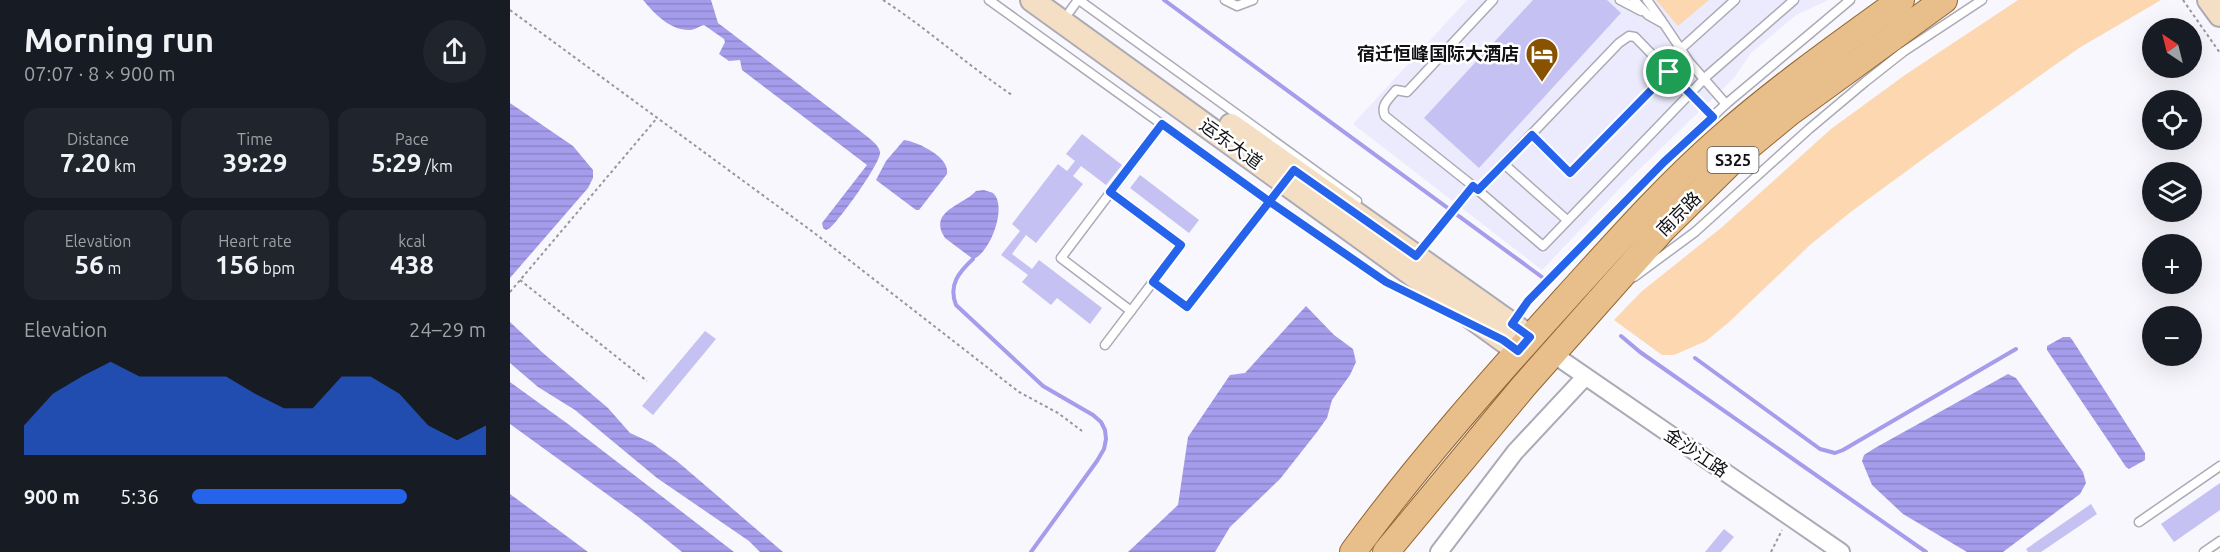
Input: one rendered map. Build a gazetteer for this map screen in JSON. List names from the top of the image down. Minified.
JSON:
{"streets":{"main road":["运东大道","S325","南京路"],"street":["金沙江路"]},"crossings":[["运东大道","南京路"],["南京路","金沙江路"]],"places":{"hotel":["宿迁恒峰国际大酒店"]},"north":"top left","page":{"heading":["Morning run","07:07 · 8 × 900 m"],"map_buttons":["+","−"],"stats":[["Distance","7.20 km"],["Time","39:29"],["Pace","5:29 /km"],["Elevation","56 m"],["Heart rate","156 bpm"],["kcal","438"]],"chart":["Elevation","24–29 m"],"list":[{"name":"900 m","note":"5:36"}]}}
